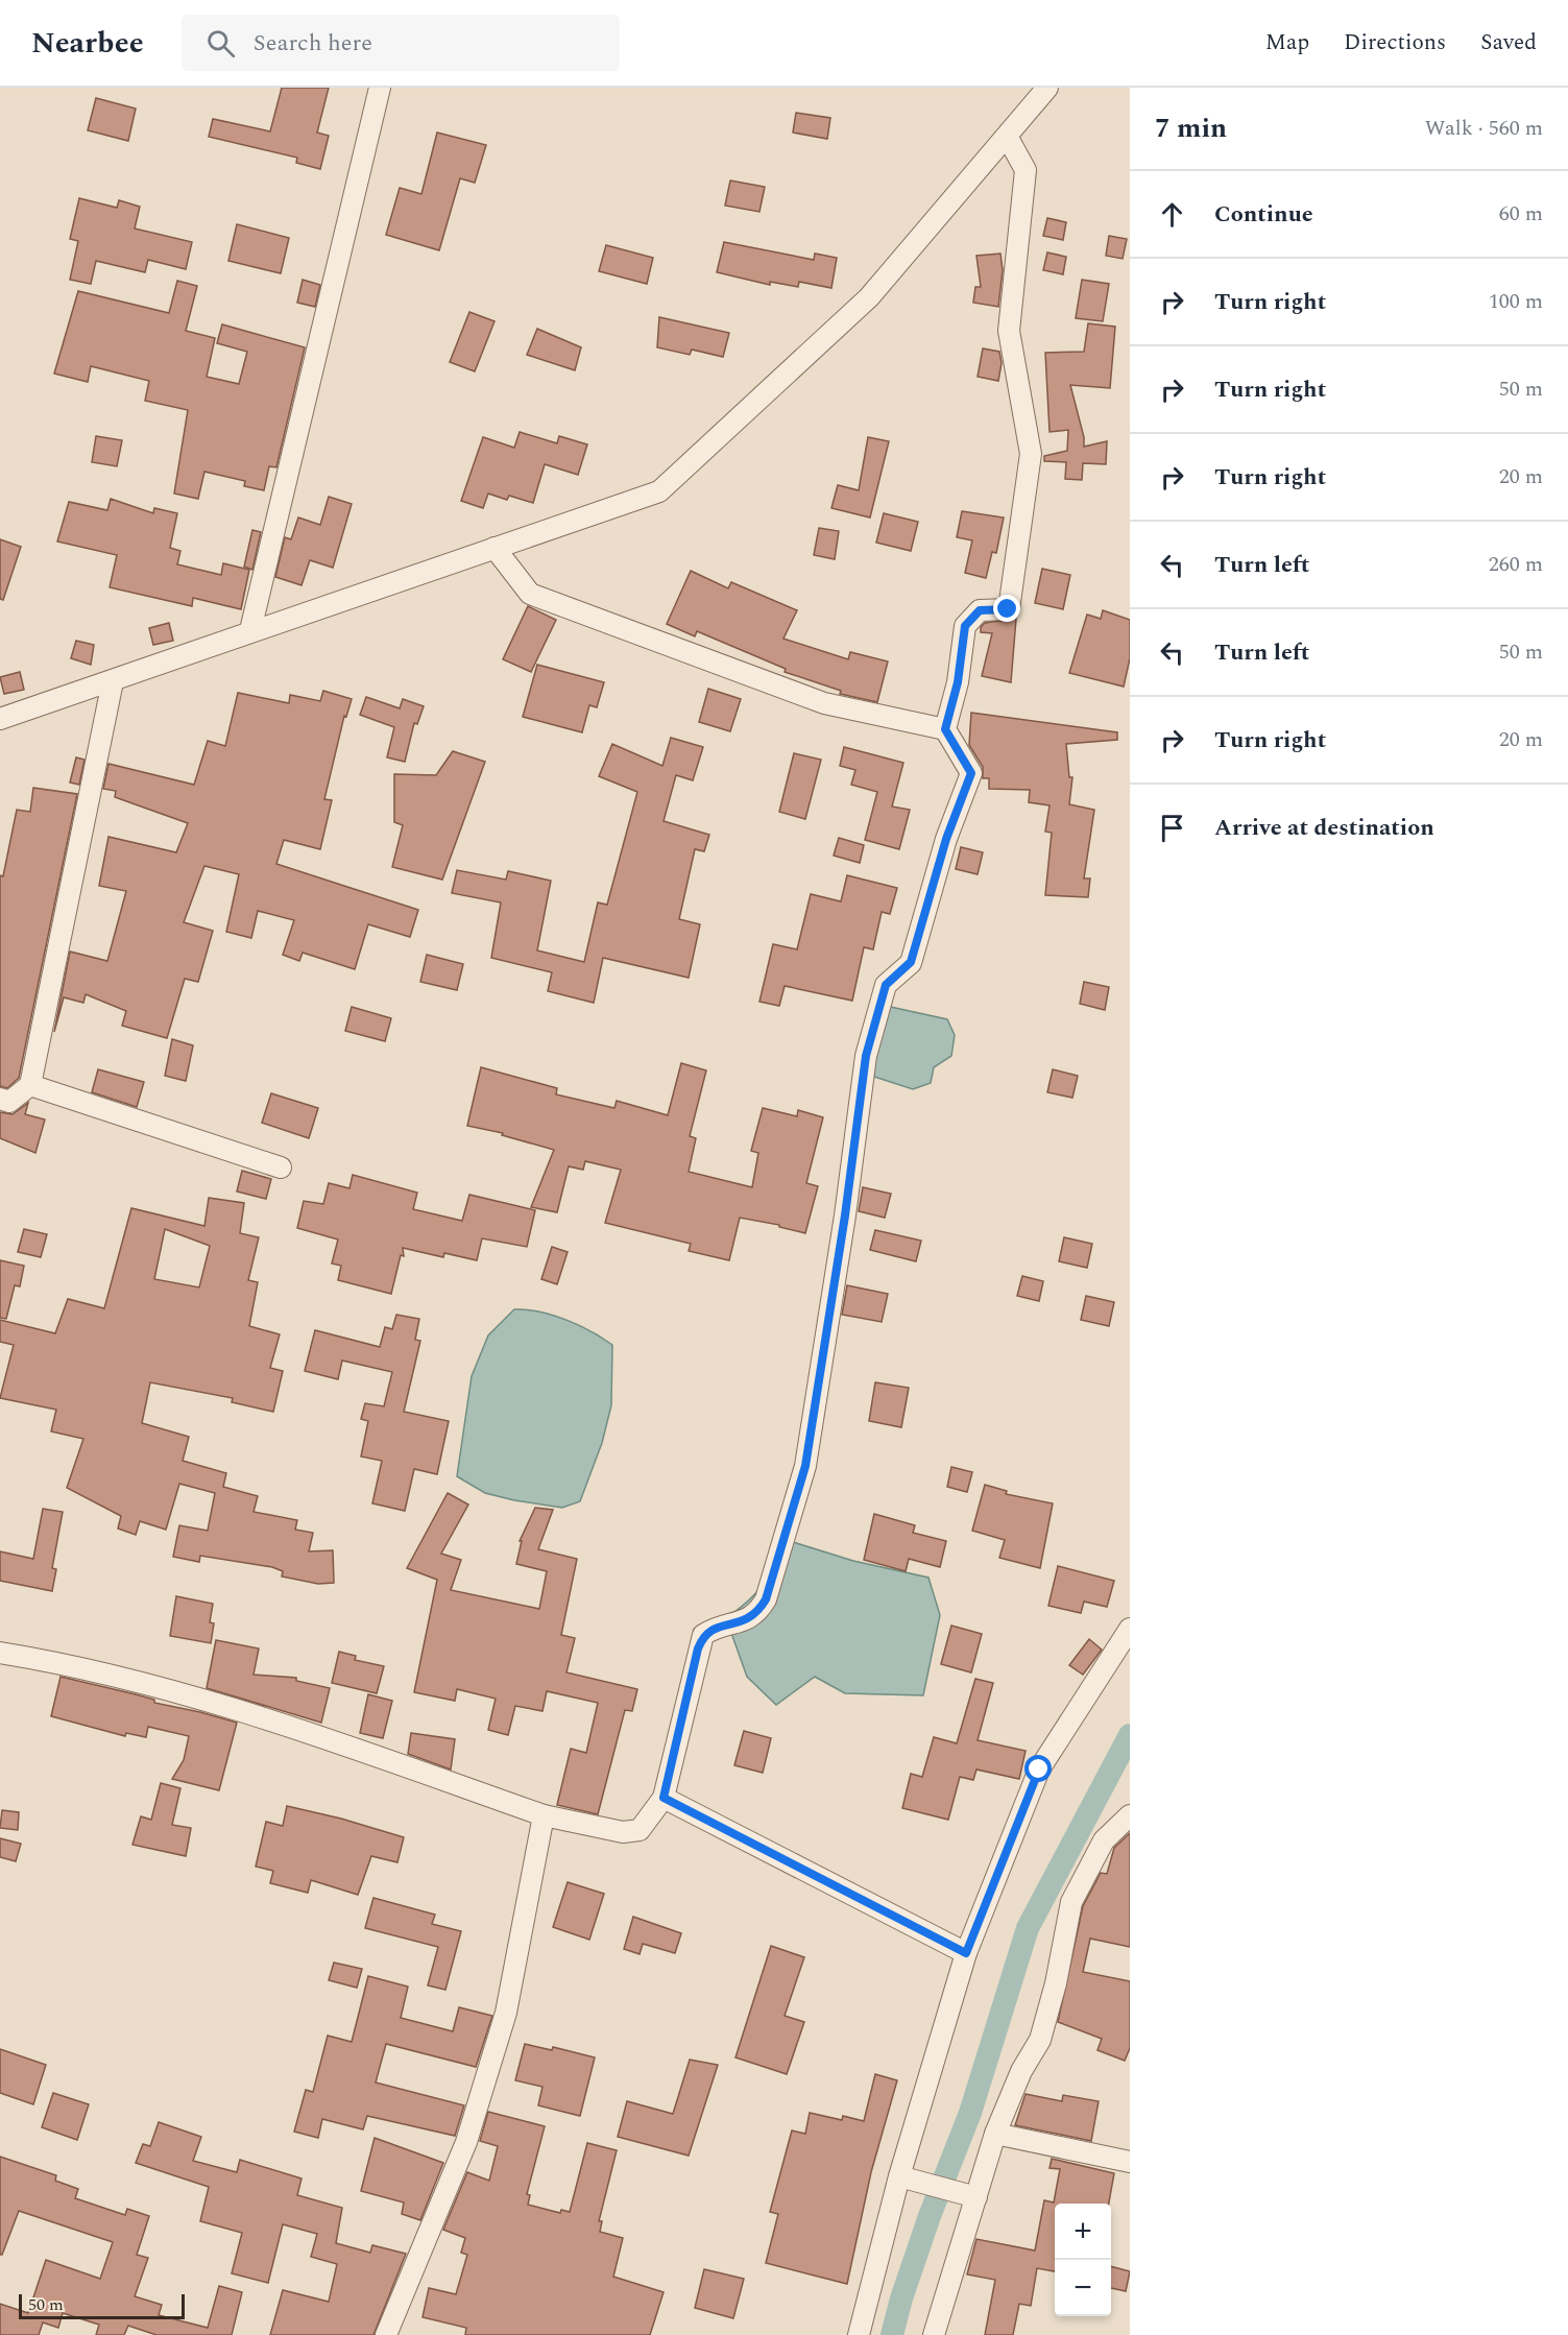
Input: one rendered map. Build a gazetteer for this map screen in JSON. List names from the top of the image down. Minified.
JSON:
{"scale_bar":"50 m","page":{"header":"Nearbee","search":"Search here","nav":["Map","Directions","Saved"],"heading":["7 min","Walk · 560 m"],"list":[["Continue","60 m"],["Turn right","100 m"],["Turn right","50 m"],["Turn right","20 m"],["Turn left","260 m"],["Turn left","50 m"],["Turn right","20 m"],"Arrive at destination"],"map_buttons":["+","−"],"scale":"50 m"}}
